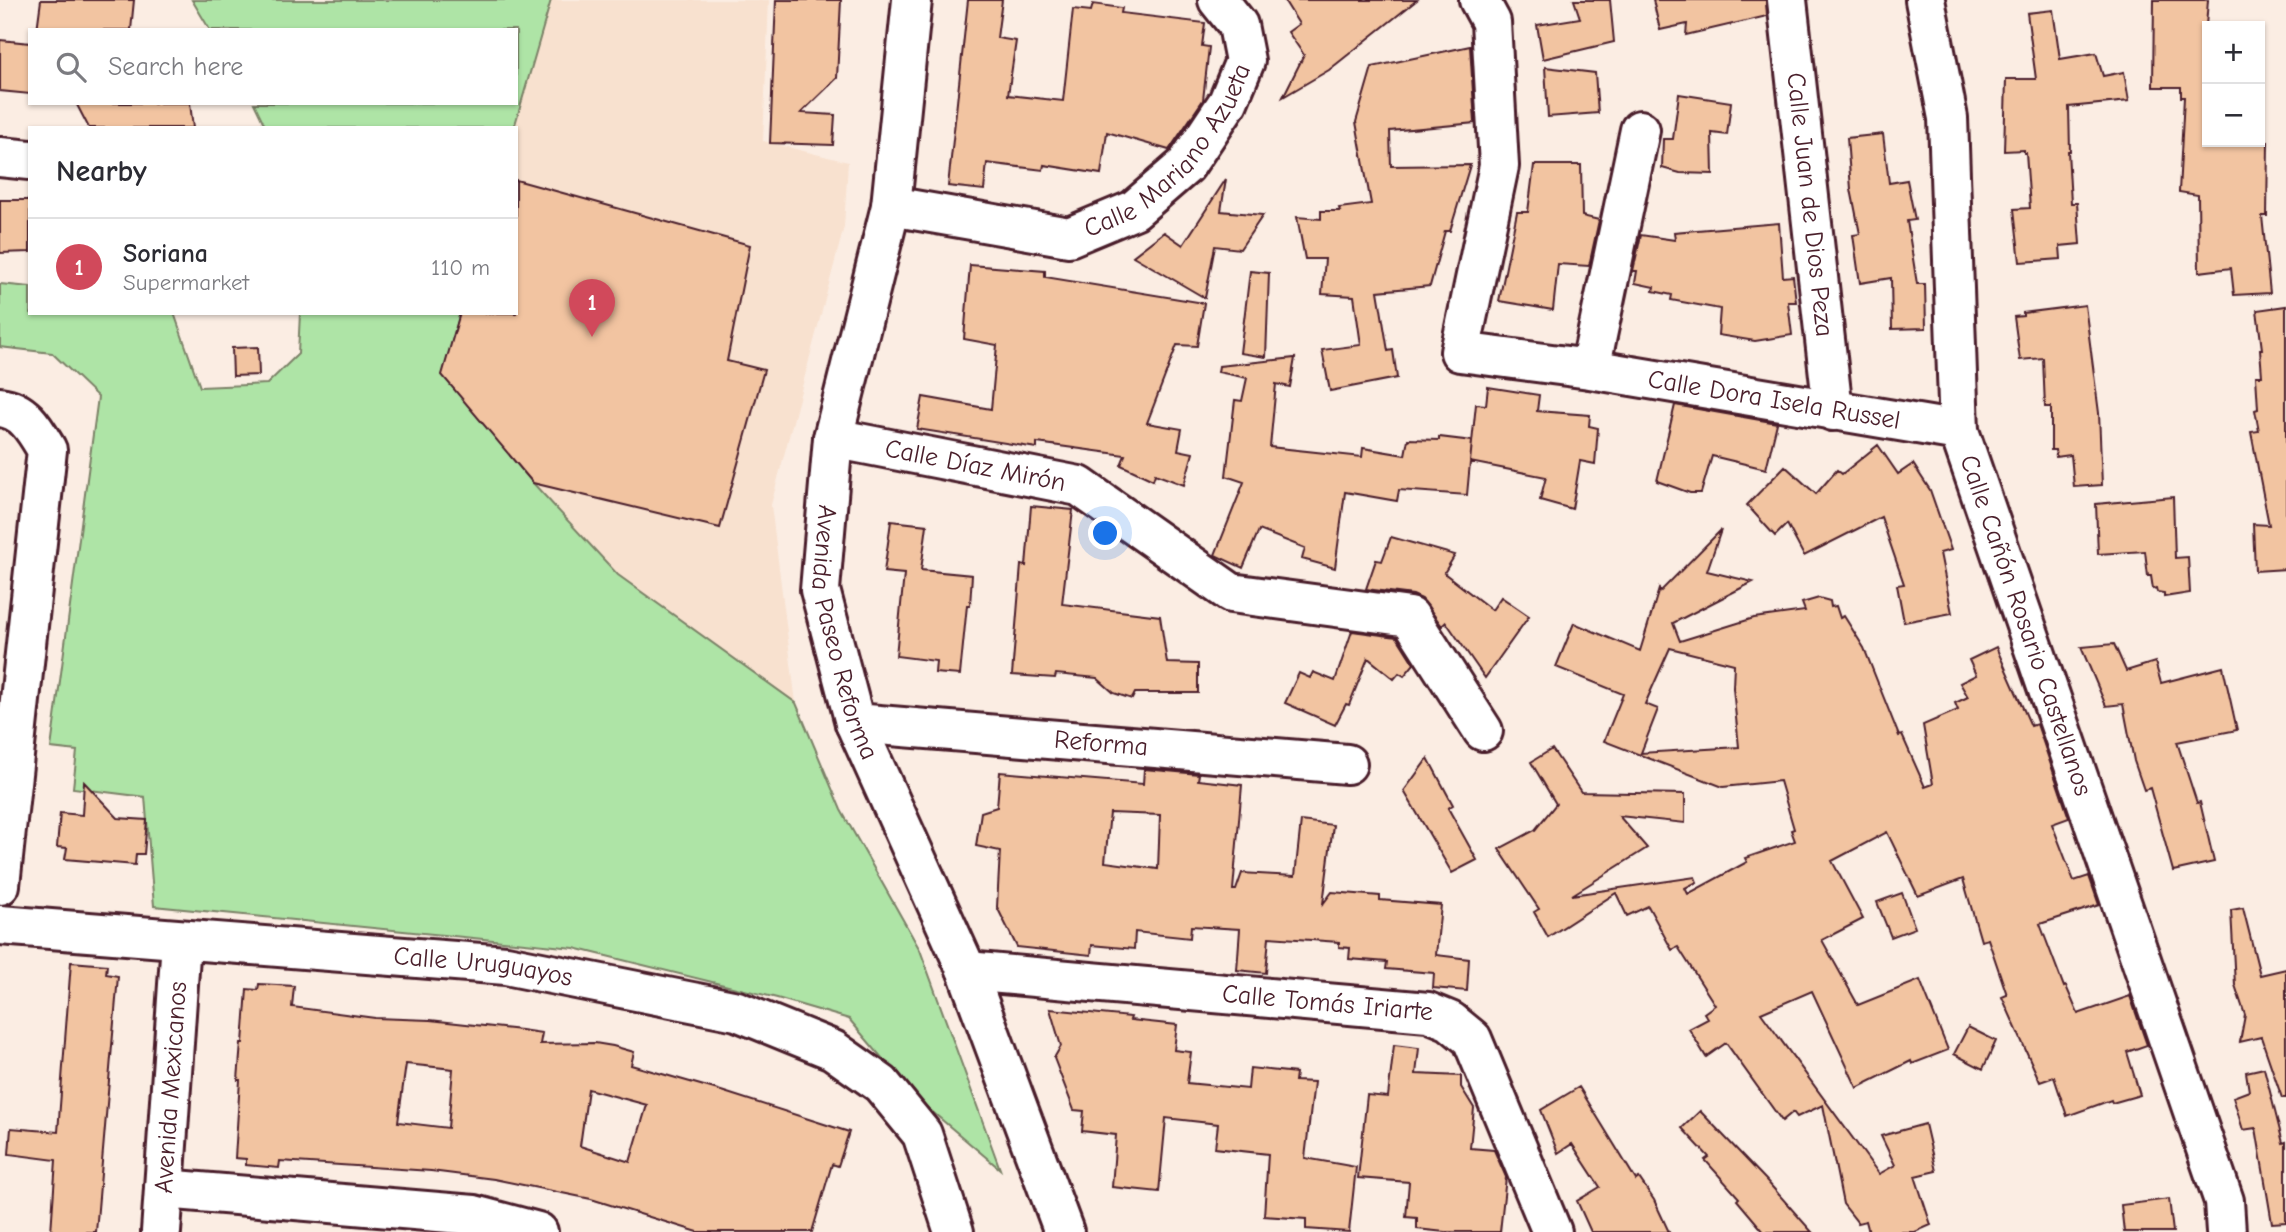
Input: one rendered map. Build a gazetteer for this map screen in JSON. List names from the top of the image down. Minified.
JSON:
{"streets":{"street":["Calle Mariano Azueta","Calle Juan de Dios Peza","Calle Dora Isela Russel","Calle Díaz Mirón","Calle Cañón Rosario Castellanos","Avenida Paseo Reforma","Reforma","Calle Uruguayos","Calle Tomás Iriarte","Avenida Mexicanos"]},"crossings":[["Calle Mariano Azueta","Avenida Paseo Reforma"],["Calle Juan de Dios Peza","Calle Dora Isela Russel"],["Calle Dora Isela Russel","Calle Cañón Rosario Castellanos"],["Calle Díaz Mirón","Avenida Paseo Reforma"],["Avenida Paseo Reforma","Reforma"],["Avenida Paseo Reforma","Calle Tomás Iriarte"],["Calle Uruguayos","Avenida Mexicanos"]],"page":{"map_buttons":["+","−"],"search":"Search here","heading":"Nearby","list":[{"mark":"1","name":"Soriana","note":"Supermarket","value":"110 m"}],"pins":"1"}}
